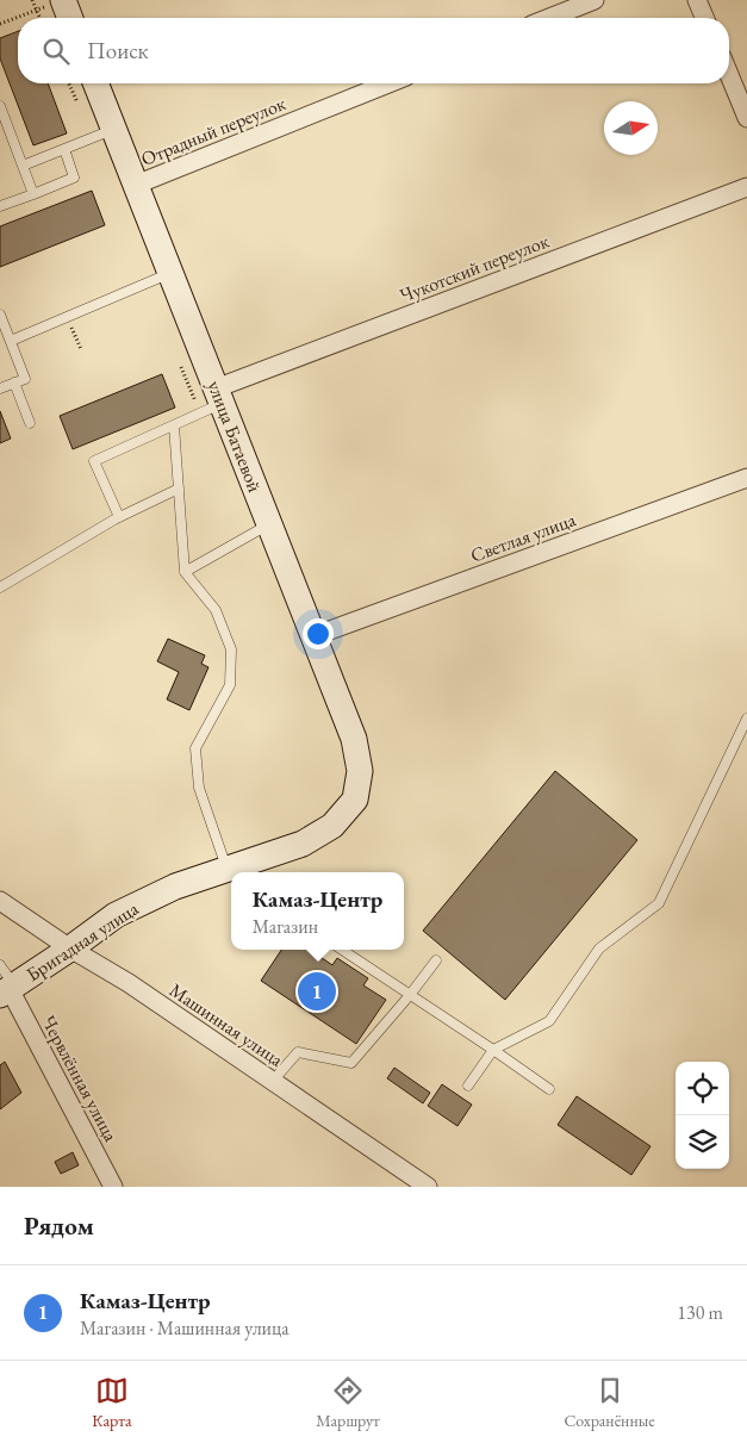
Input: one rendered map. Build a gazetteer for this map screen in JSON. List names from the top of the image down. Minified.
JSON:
{"streets":{"main road":["улица Батаевой","Бригадная улица"],"street":["Отрадный переулок","Чукотский переулок","Светлая улица","Машинная улица","Червлённая улица"]},"crossings":[["Отрадный переулок","улица Батаевой"],["Чукотский переулок","улица Батаевой"],["улица Батаевой","Светлая улица"],["улица Батаевой","Бригадная улица"],["Бригадная улица","Машинная улица"],["Бригадная улица","Червлённая улица"]],"north":"right","page":{"search":"Поиск","popup":["Камаз-Центр","Магазин"],"pins":"1","heading":"Рядом","list":[{"mark":"1","name":"Камаз-Центр","note":"Магазин · Машинная улица","value":"130 m"}],"nav":["Карта","Маршрут","Сохранённые"]}}
